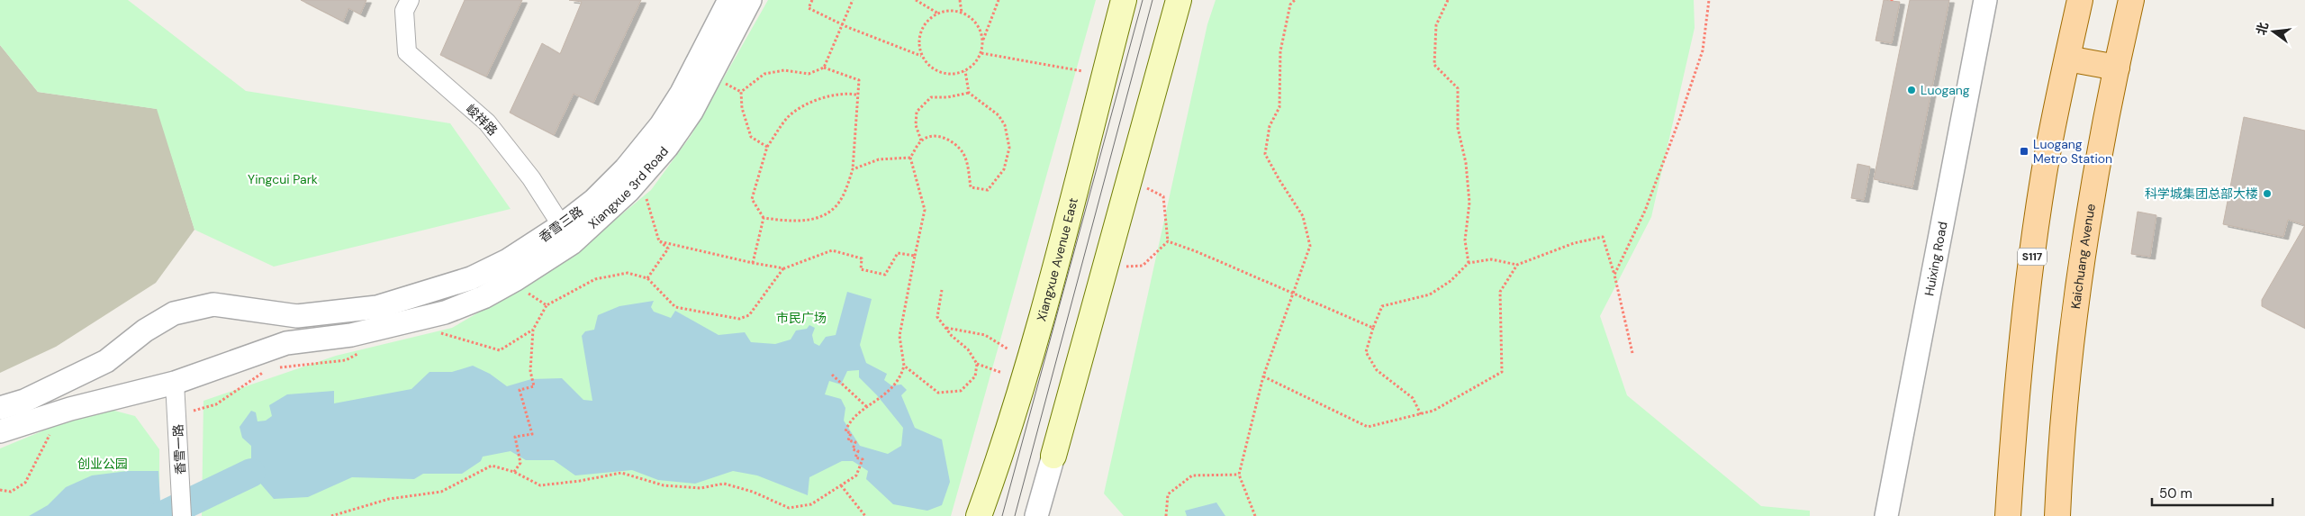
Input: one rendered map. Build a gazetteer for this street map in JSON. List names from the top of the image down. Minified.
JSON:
{"streets":{"main road":["S117","Kaichuang Avenue","Xiangxue Avenue East"],"street":["峻祥路","Xiangxue 3rd Road","香雪三路","Huixing Road","香雪一路"]},"crossings":[["峻祥路","Xiangxue 3rd Road"],["峻祥路","香雪三路"],["Xiangxue 3rd Road","香雪三路"],["Xiangxue 3rd Road","香雪一路"]],"parks":["Yingcui Park","市民广场","创业公园"],"places":{"other":["Luogang","科学城集团总部大楼"],"transit":["Luogang Metro Station"]},"scale_bar":"50 m","north":"left"}
